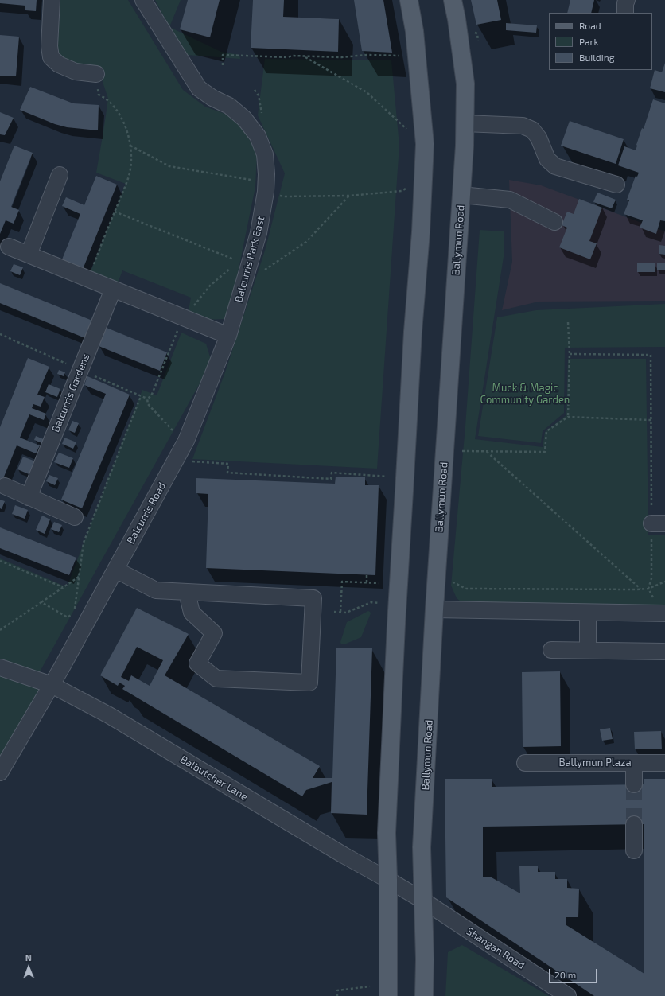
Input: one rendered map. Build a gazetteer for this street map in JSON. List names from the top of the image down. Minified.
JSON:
{"streets":{"main road":["Ballymun Road"],"street":["Balcurris Park East","Balcurris Gardens","Balcurris Road","Ballymun Plaza","Balbutcher Lane","Shangan Road"]},"crossings":[["Ballymun Road","Balbutcher Lane"],["Ballymun Road","Shangan Road"],["Balcurris Park East","Balcurris Road"],["Balcurris Road","Balbutcher Lane"],["Balbutcher Lane","Shangan Road"]],"parks":["Muck & Magic Community Garden"],"legend":["Road","Park","Building"],"scale_bar":"20 m","north":"top"}
